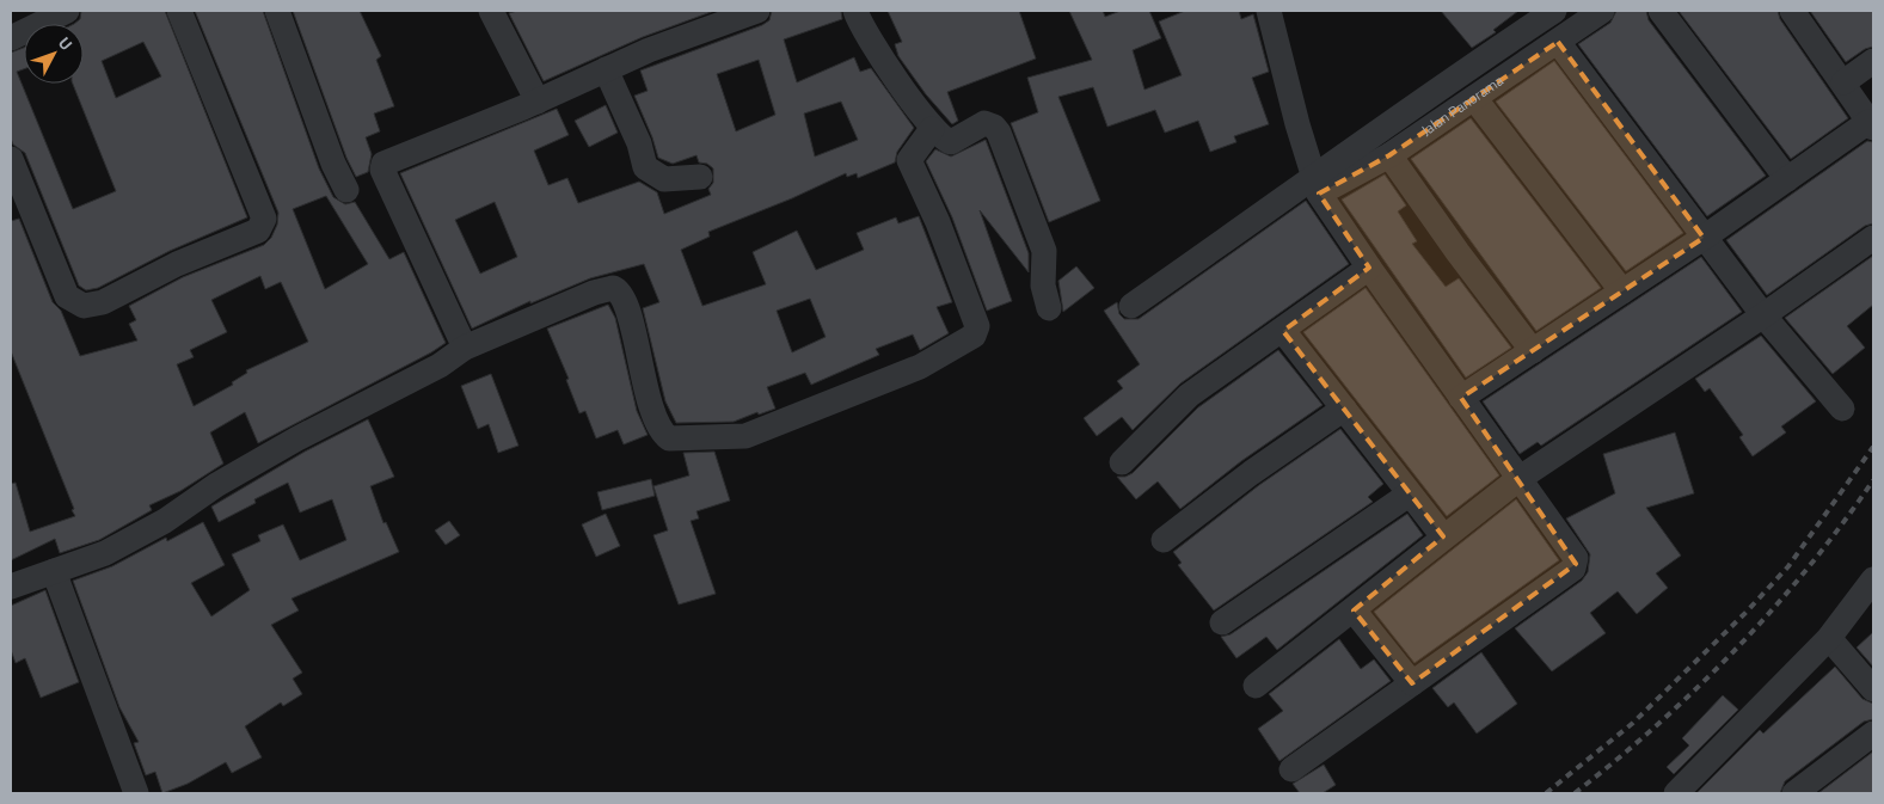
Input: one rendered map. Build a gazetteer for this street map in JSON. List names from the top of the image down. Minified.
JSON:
{"streets":{"street":["Jalan Panorama"]},"north":"top right"}
